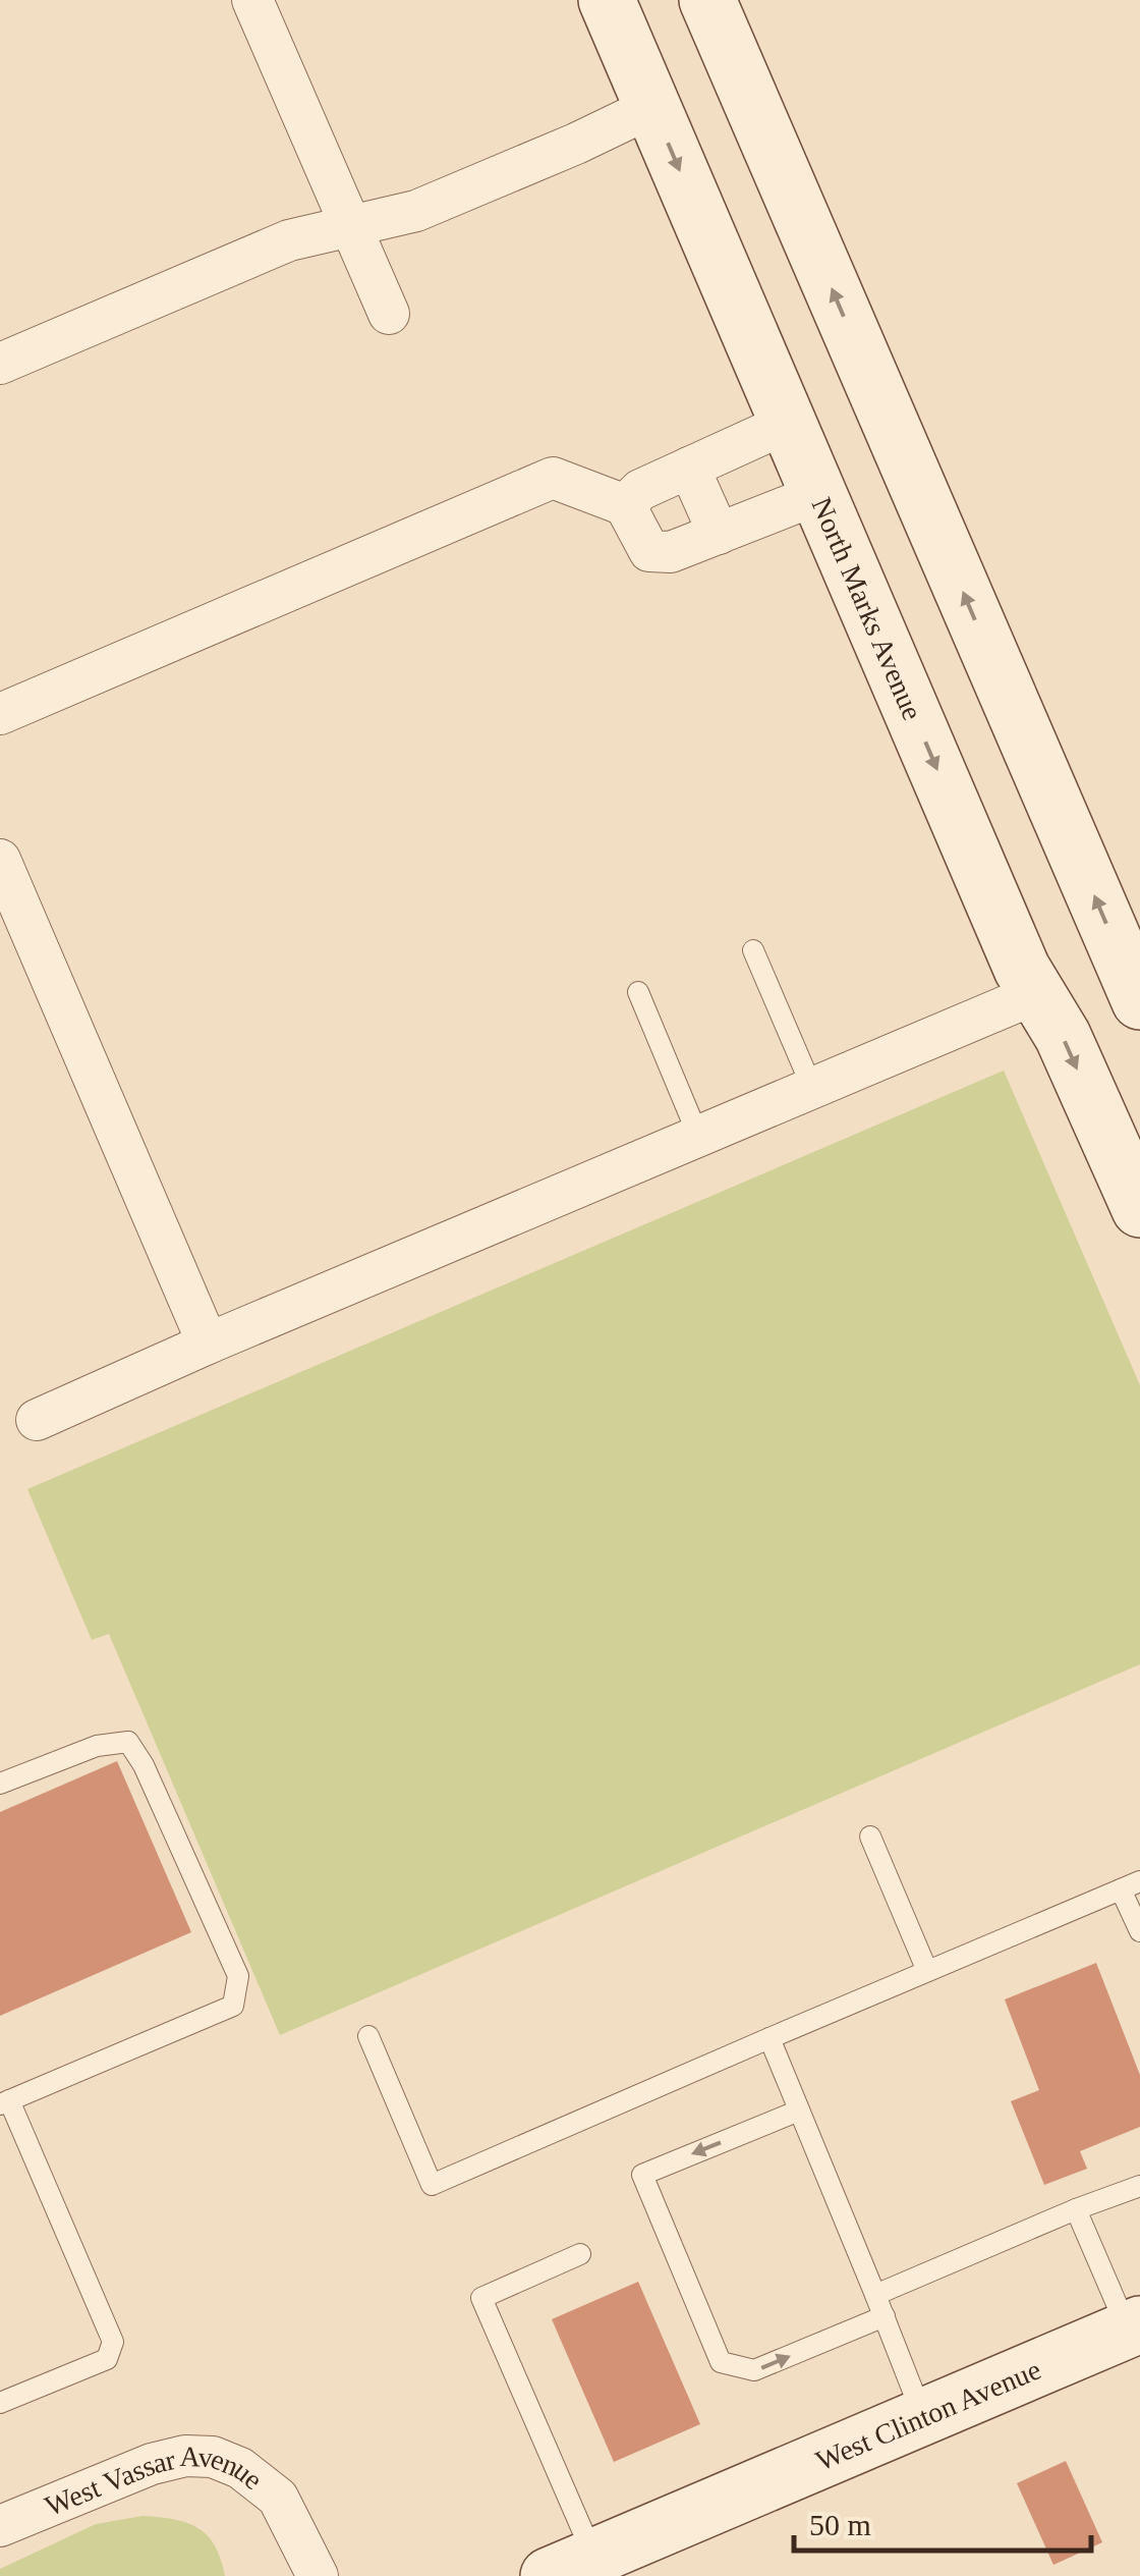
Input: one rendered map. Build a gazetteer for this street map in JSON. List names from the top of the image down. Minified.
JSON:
{"streets":{"main road":["North Marks Avenue","West Clinton Avenue"],"street":["West Vassar Avenue"]},"scale_bar":"50 m"}
